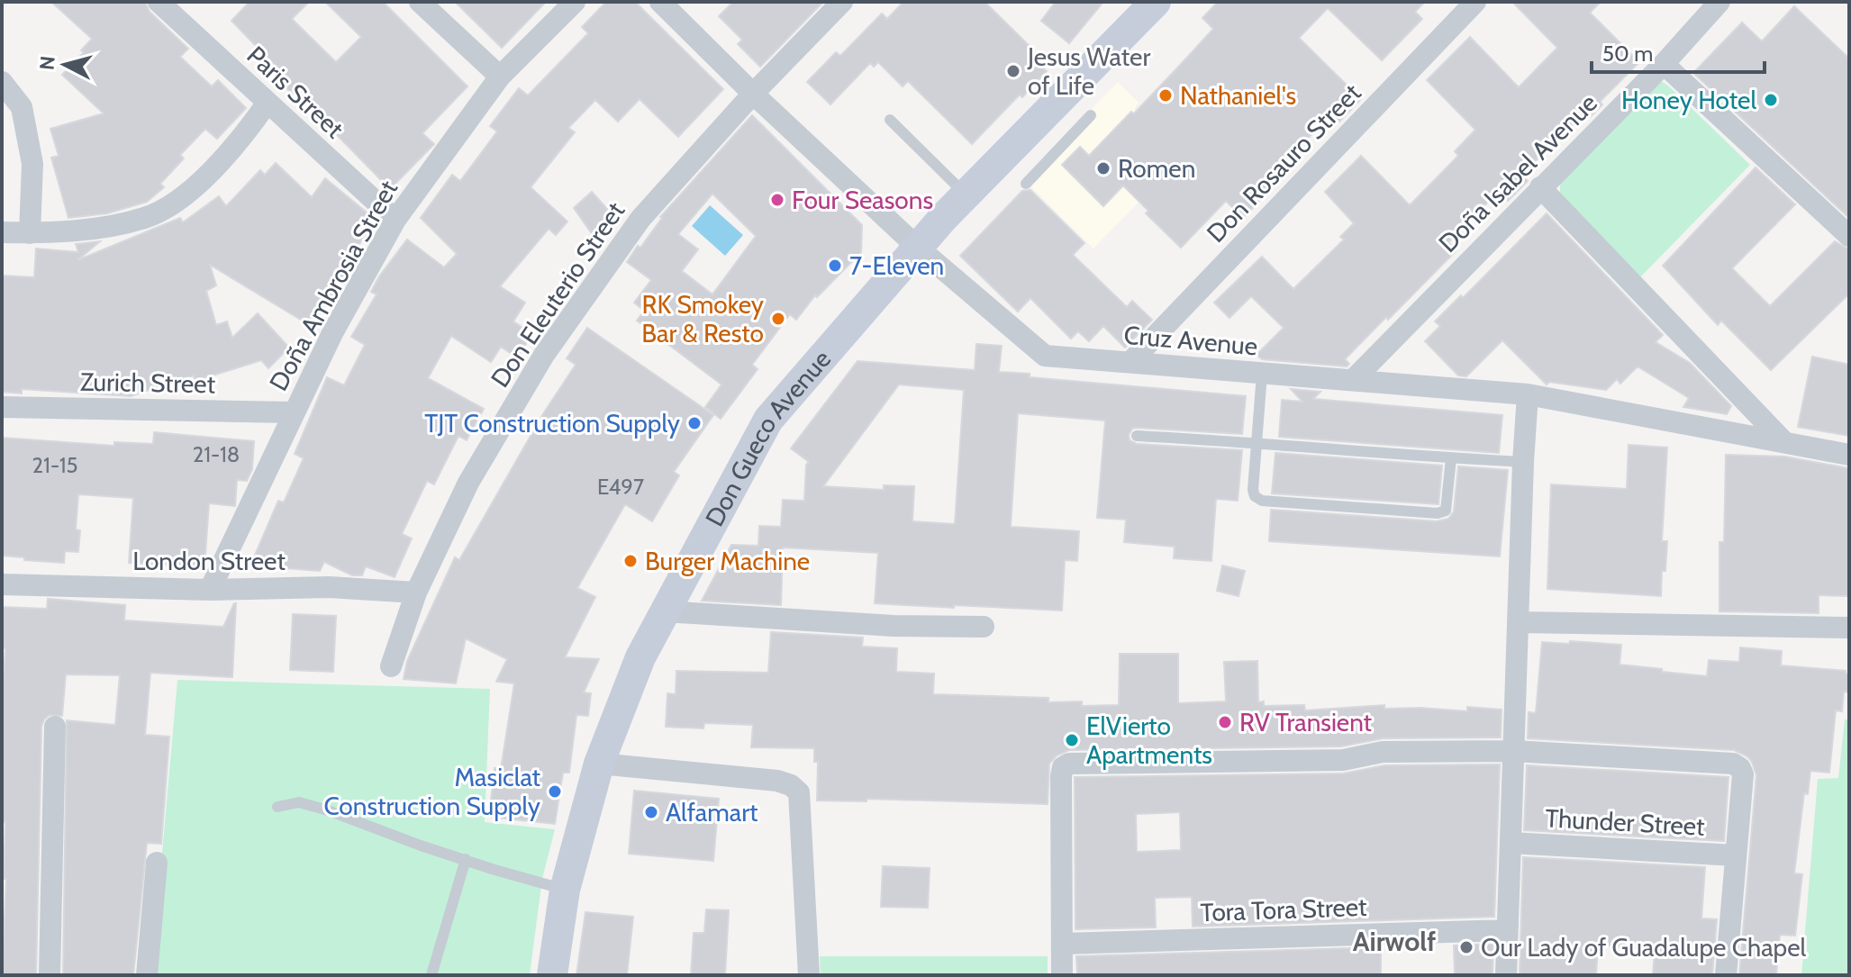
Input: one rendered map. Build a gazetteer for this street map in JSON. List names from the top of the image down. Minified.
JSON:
{"streets":{"main road":["Don Gueco Avenue"],"street":["Paris Street","Don Rosauro Street","Doña Isabel Avenue","Doña Ambrosia Street","Don Eleuterio Street","Cruz Avenue","Zurich Street","London Street","Thunder Street","Tora Tora Street"]},"crossings":[["Paris Street","Doña Ambrosia Street"],["Don Rosauro Street","Cruz Avenue"],["Doña Isabel Avenue","Cruz Avenue"],["Doña Ambrosia Street","Zurich Street"],["Doña Ambrosia Street","London Street"],["Don Eleuterio Street","Cruz Avenue"],["Don Eleuterio Street","London Street"],["Cruz Avenue","Don Gueco Avenue"]],"districts":["Airwolf"],"places":["Jesus Water of Life","Nathaniel's","Honey Hotel","Romen","Four Seasons","7-Eleven","RK Smokey Bar & Resto","TJT Construction Supply","Burger Machine","RV Transient","ElVierto Apartments","Masiclat Construction Supply","Alfamart","Our Lady of Guadalupe Chapel"],"house_numbers":["21-18","21-15","E497"],"scale_bar":"50 m","north":"left"}
